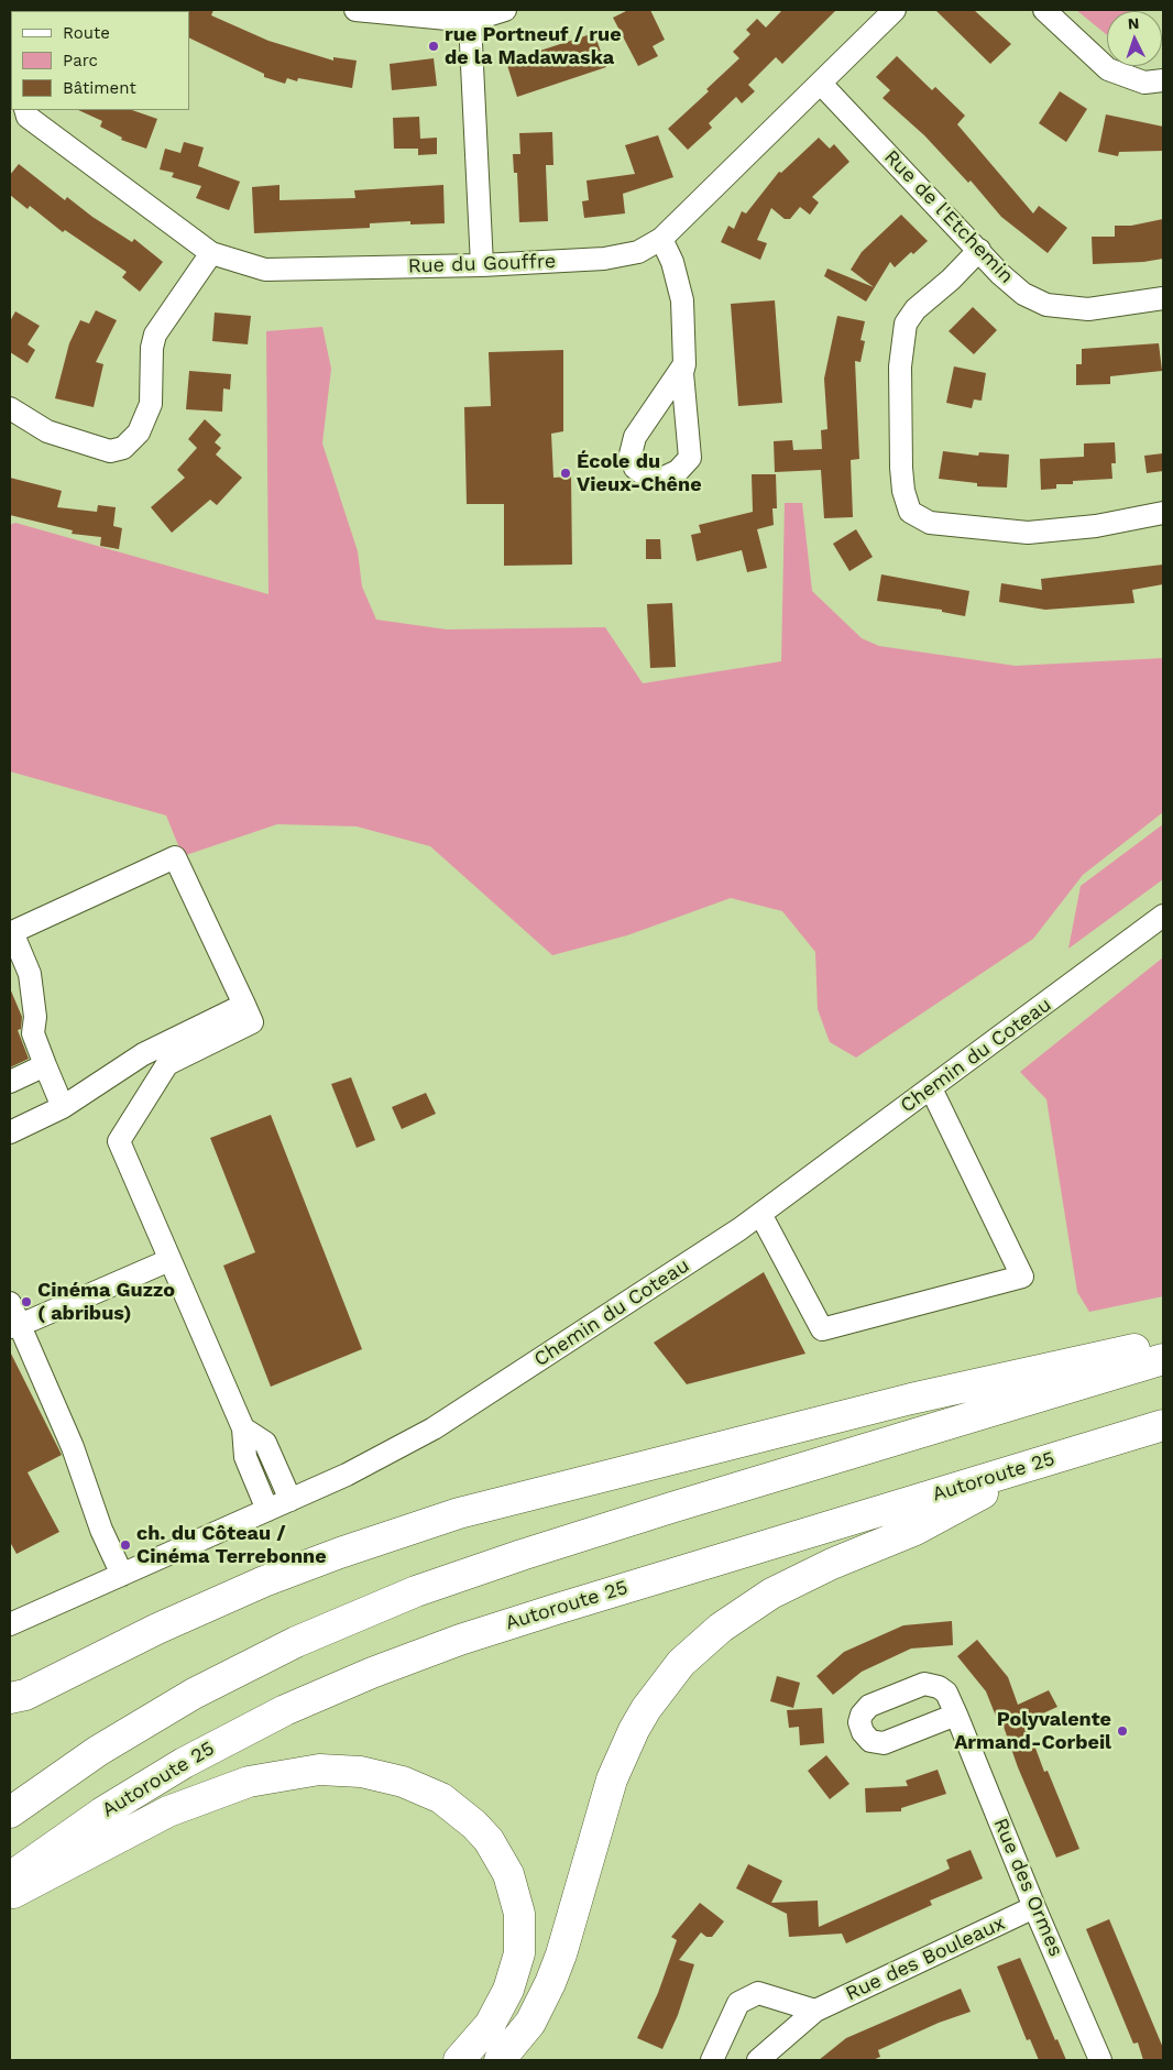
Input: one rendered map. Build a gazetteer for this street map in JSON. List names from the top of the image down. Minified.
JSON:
{"streets":{"highway":["Autoroute 25"],"street":["Rue de l'Etchemin","Rue du Gouffre","Chemin du Coteau","Rue des Ormes","Rue des Bouleaux"]},"crossings":[["Rue de l'Etchemin","Rue du Gouffre"],["Rue des Ormes","Rue des Bouleaux"]],"places":["rue Portneuf / rue de la Madawaska","École du Vieux-Chêne","Cinéma Guzzo ( abribus)","ch. du Côteau / Cinéma Terrebonne","Polyvalente Armand-Corbeil"],"legend":["Route","Parc","Bâtiment"],"north":"top"}
